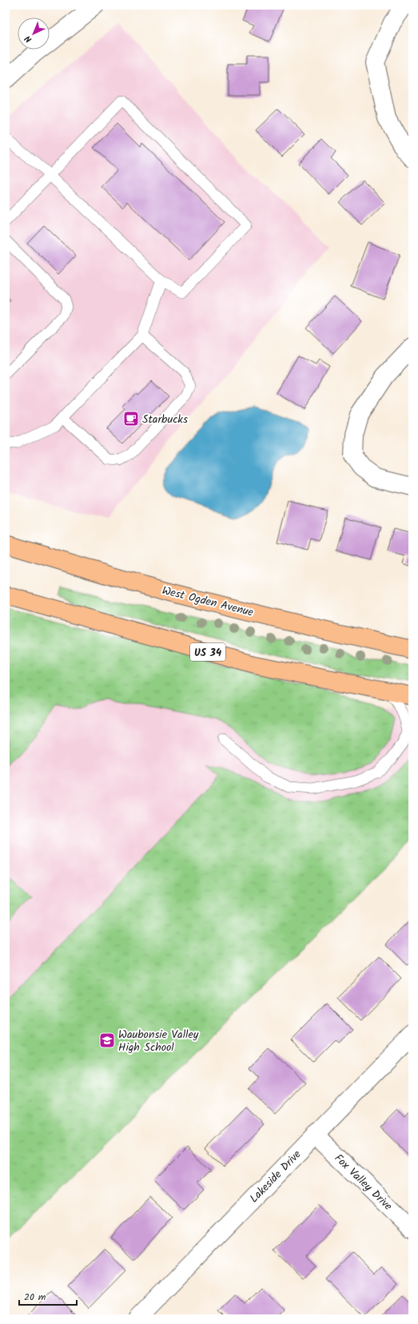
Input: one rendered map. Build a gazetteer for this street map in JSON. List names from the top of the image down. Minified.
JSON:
{"streets":{"main road":["West Ogden Avenue","US 34"],"street":["Lakeside Drive","Fox Valley Drive"]},"crossings":[["Lakeside Drive","Fox Valley Drive"]],"places":{"cafe":["Starbucks"],"school or university":["Waubonsie Valley High School"]},"scale_bar":"20 m","north":"bottom left"}
